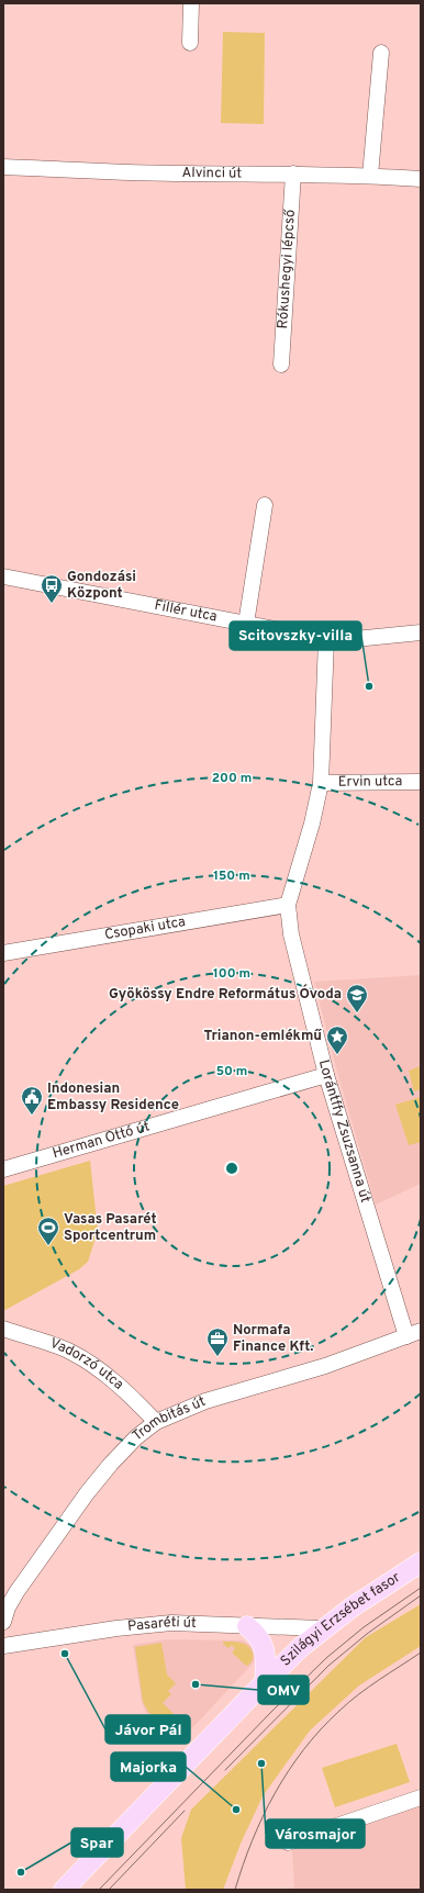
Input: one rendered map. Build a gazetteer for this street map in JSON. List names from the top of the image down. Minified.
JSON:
{"streets":{"main road":["Szilágyi Erzsébet fasor"],"street":["Alvinci út","Rókushegyi lépcső","Fillér utca","Ervin utca","Csopaki utca","Lorántffy Zsuzsanna út","Herman Ottó út","Vadorzó utca","Trombitás út","Pasaréti út"]},"crossings":[["Alvinci út","Rókushegyi lépcső"],["Fillér utca","Lorántffy Zsuzsanna út"],["Ervin utca","Lorántffy Zsuzsanna út"],["Csopaki utca","Lorántffy Zsuzsanna út"],["Lorántffy Zsuzsanna út","Herman Ottó út"],["Lorántffy Zsuzsanna út","Trombitás út"],["Vadorzó utca","Trombitás út"],["Szilágyi Erzsébet fasor","Pasaréti út"]],"places":{"bus stop":["Gondozási Központ"],"other":["Scitovszky-villa","Jávor Pál","OMV","Városmajor","Majorka","Spar"],"school or university":["Gyökössy Endre Református Óvoda"],"place":["Trianon-emlékmű"],"public building":["Indonesian Embassy Residence"],"sports":["Vasas Pasarét Sportcentrum"],"office":["Normafa Finance Kft."]},"rings":["200 m","150 m","100 m","50 m"]}
